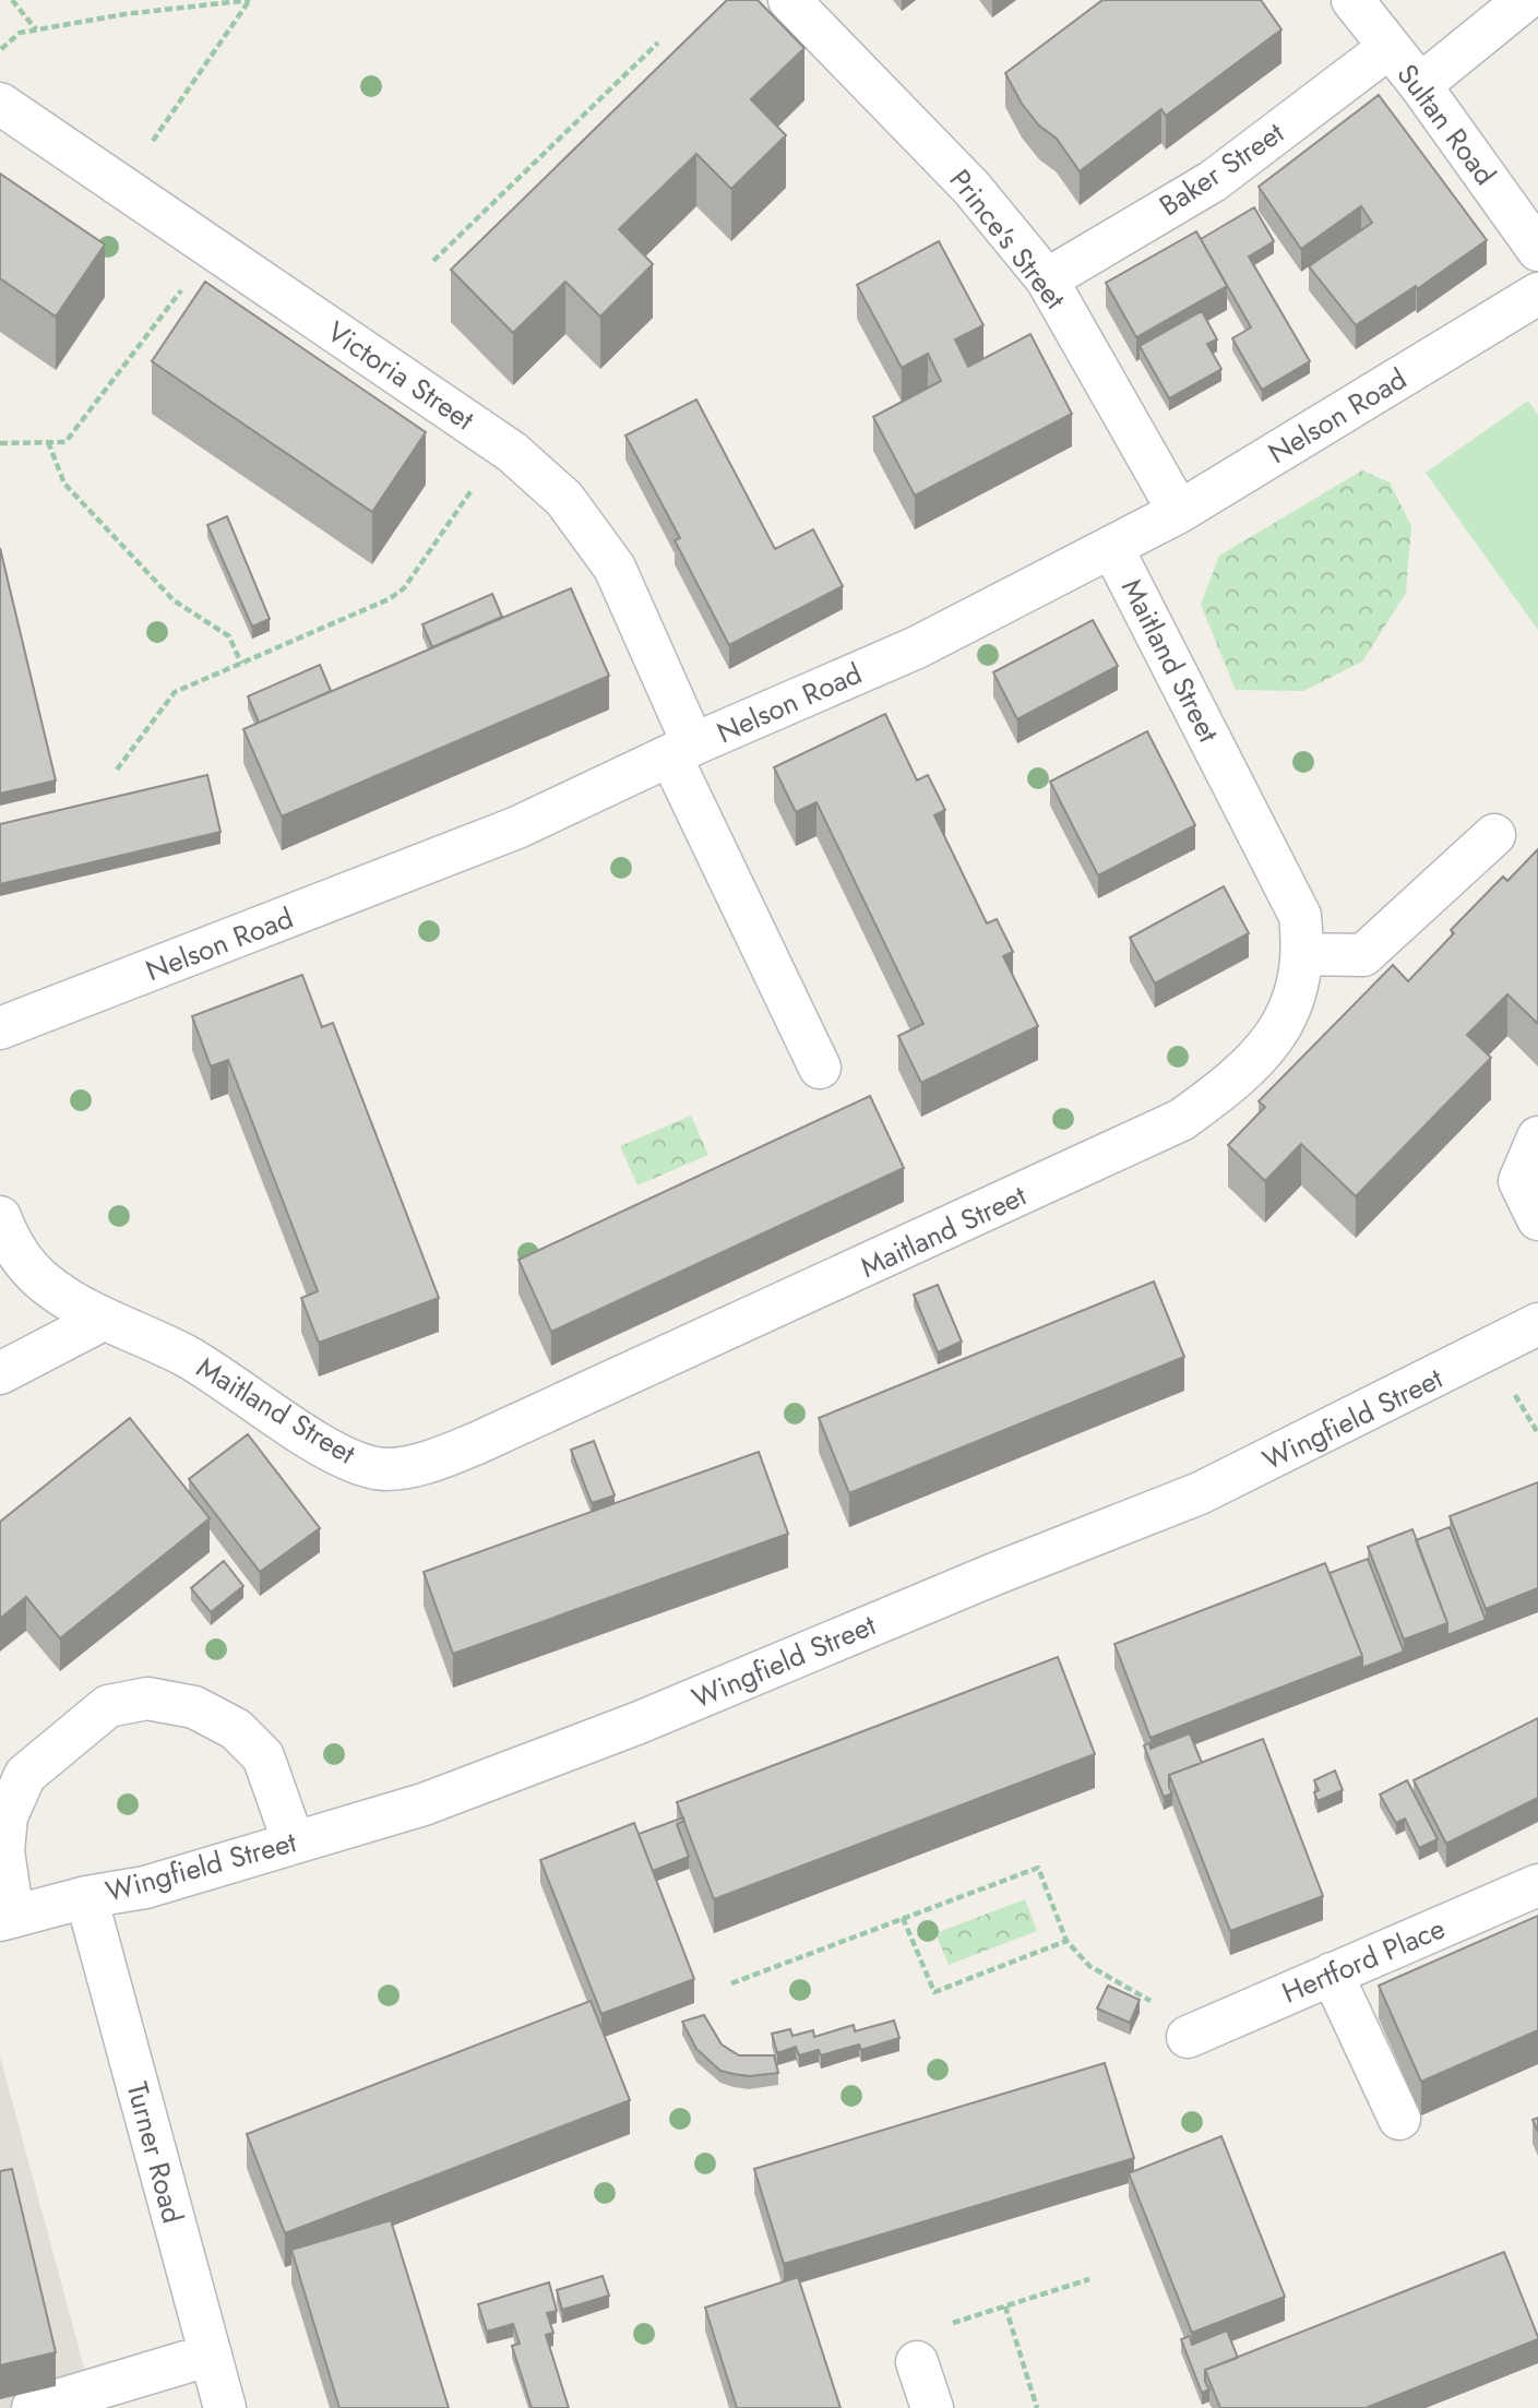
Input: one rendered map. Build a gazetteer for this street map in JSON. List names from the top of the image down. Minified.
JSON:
{"streets":{"street":["Sultan Road","Baker Street","Prince's Street","Victoria Street","Nelson Road","Maitland Street","Wingfield Street","Hertford Place","Turner Road"]},"crossings":[["Sultan Road","Baker Street"],["Baker Street","Prince's Street"],["Prince's Street","Nelson Road"],["Victoria Street","Nelson Road"],["Nelson Road","Maitland Street"],["Wingfield Street","Turner Road"]]}
